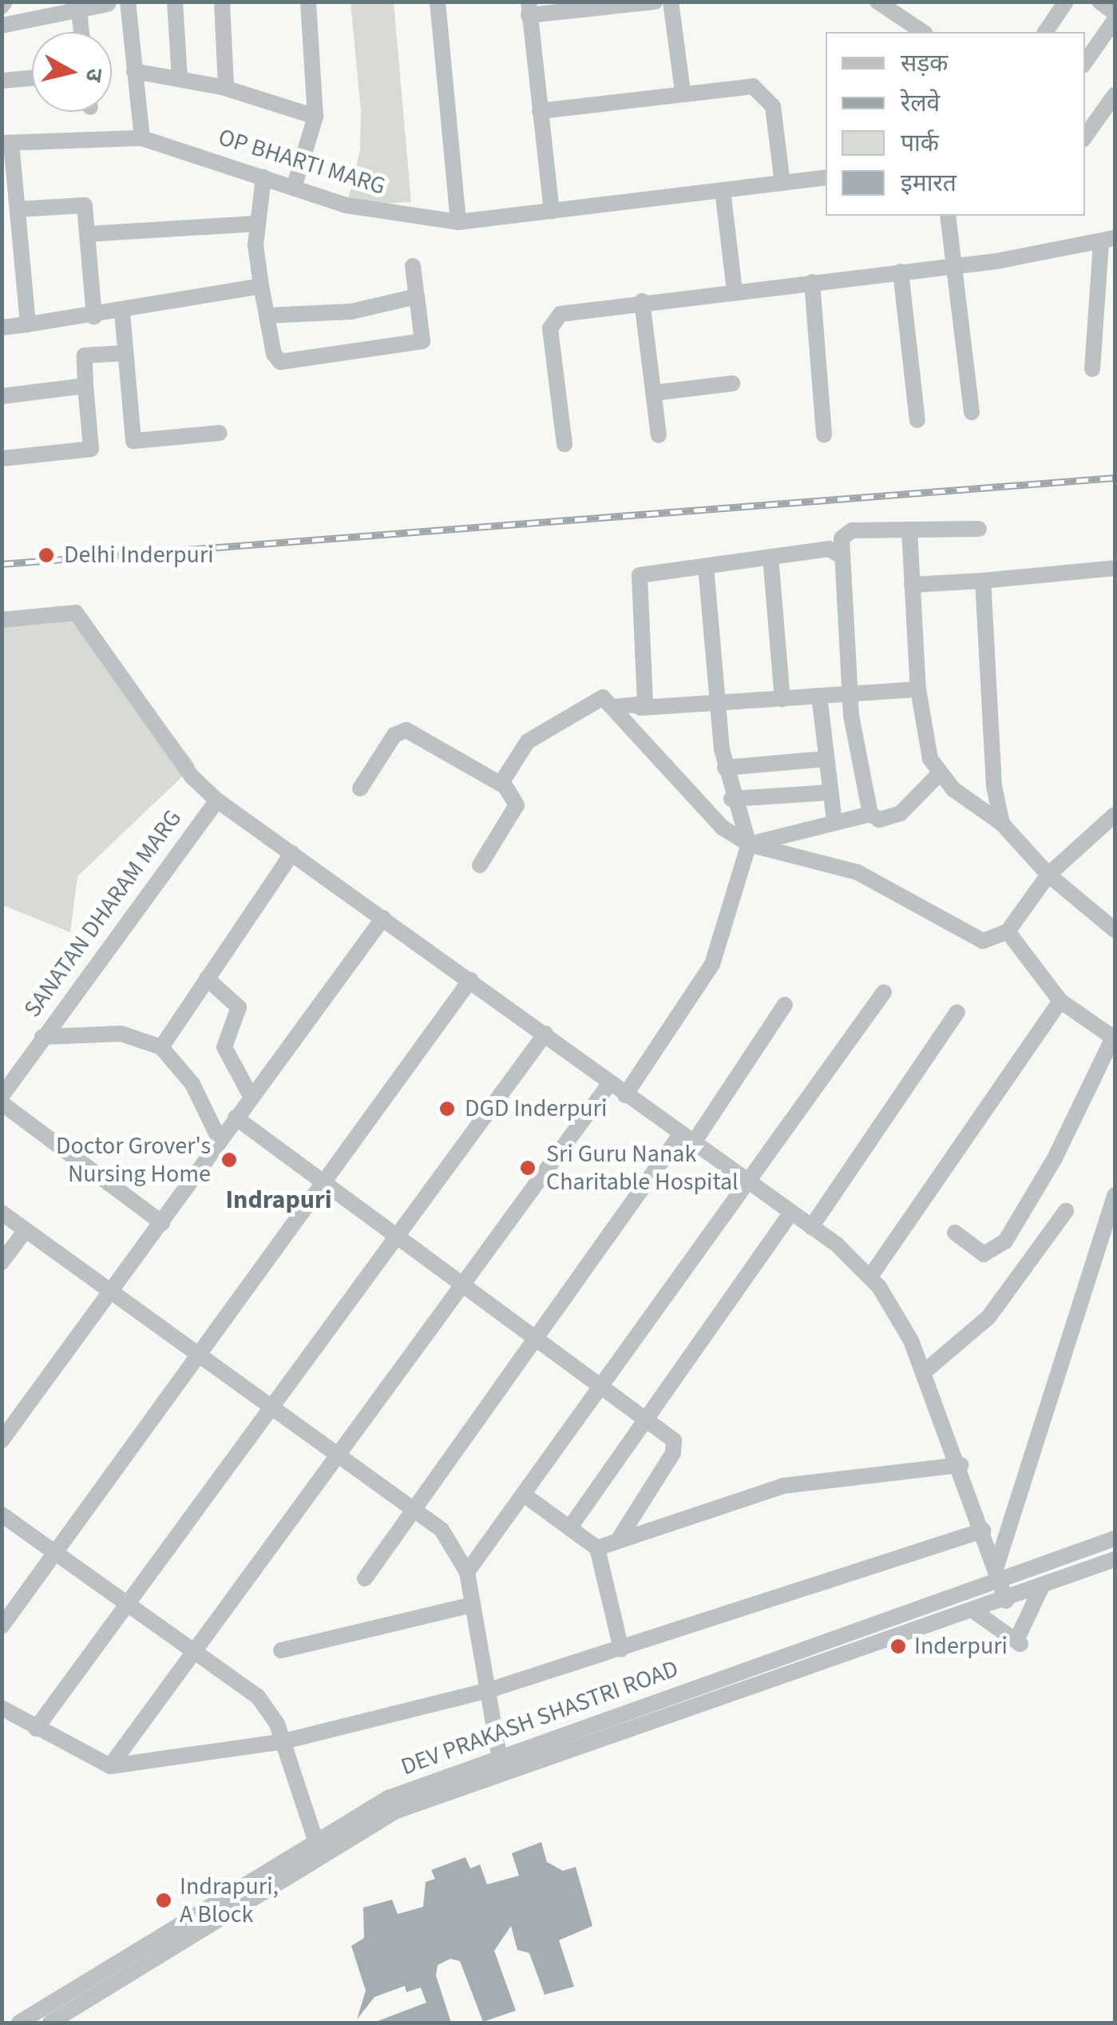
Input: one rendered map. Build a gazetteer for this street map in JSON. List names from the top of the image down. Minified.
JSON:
{"streets":{"street":["OP BHARTI MARG","SANATAN DHARAM MARG","DEV PRAKASH SHASTRI ROAD"]},"districts":["Indrapuri"],"places":["Delhi Inderpuri","DGD Inderpuri","Doctor Grover's Nursing Home","Sri Guru Nanak Charitable Hospital","Inderpuri","Indrapuri, A Block"],"legend":["सड़क","रेलवे","पार्क","इमारत"],"north":"right"}
